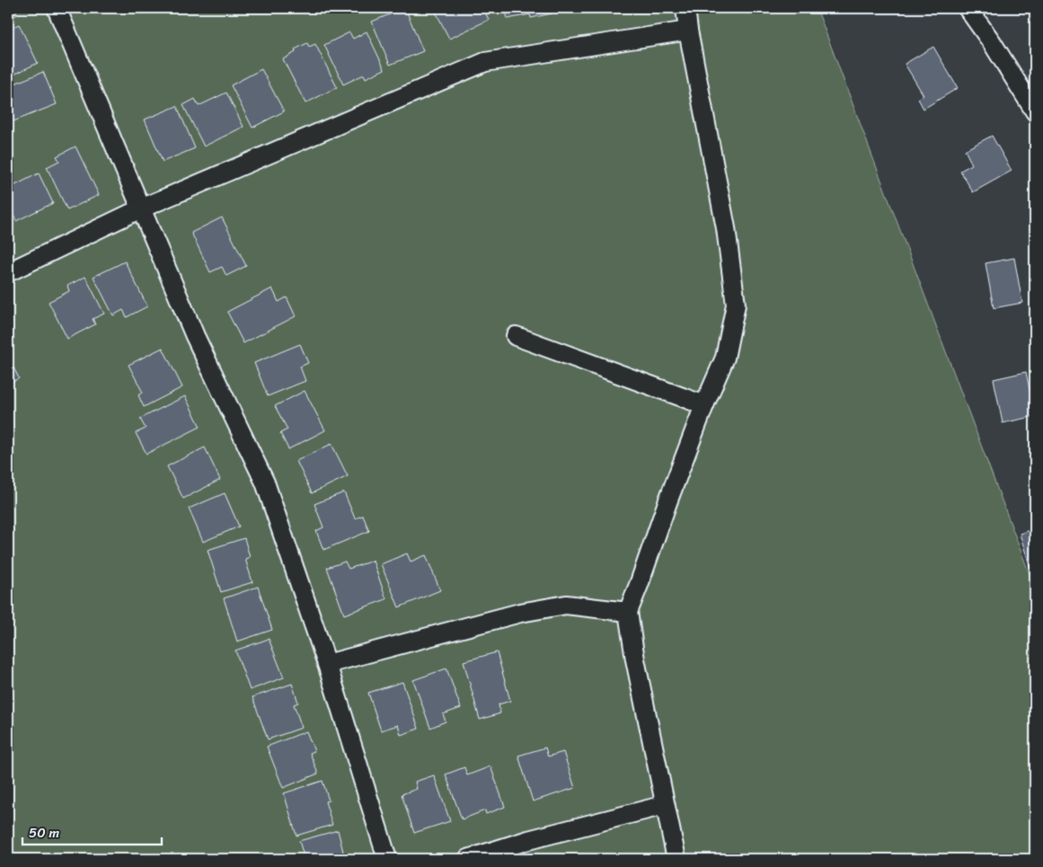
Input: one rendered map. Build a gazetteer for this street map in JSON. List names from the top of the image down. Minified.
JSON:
{"scale_bar":"50 m"}
